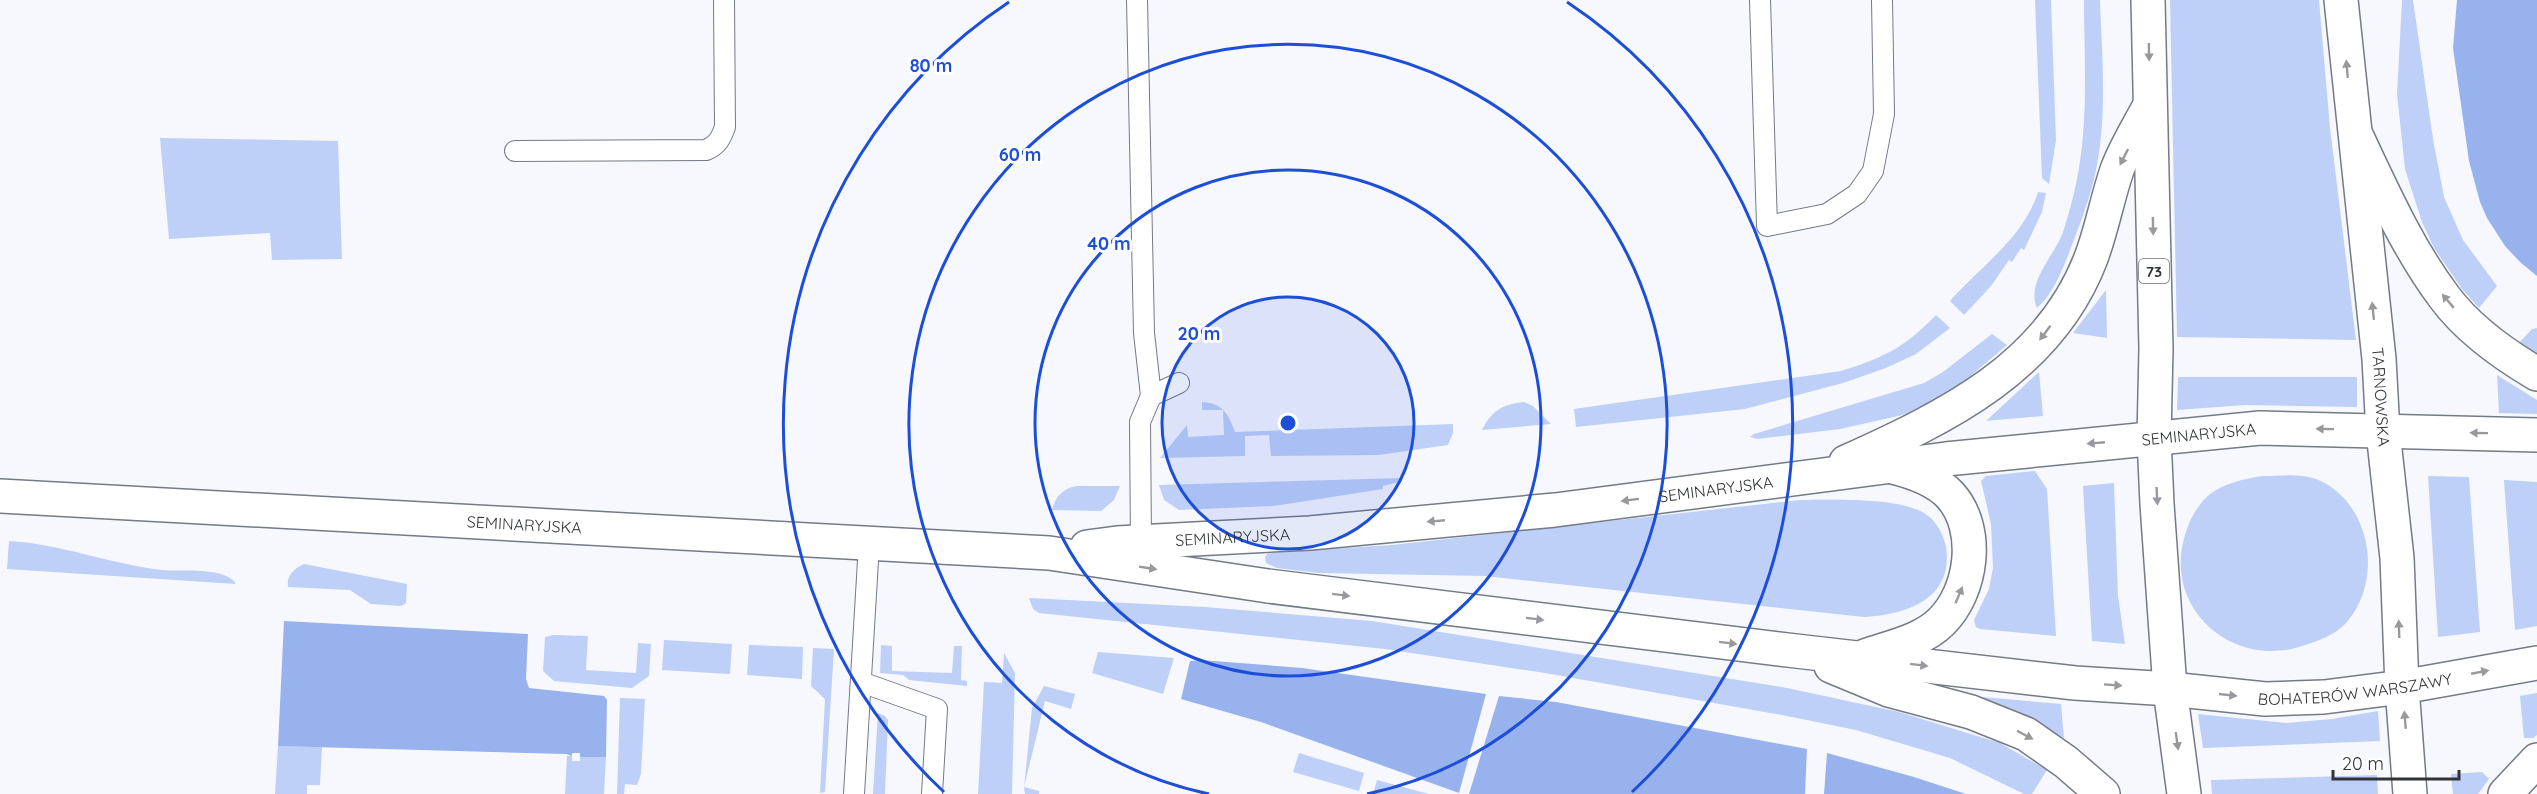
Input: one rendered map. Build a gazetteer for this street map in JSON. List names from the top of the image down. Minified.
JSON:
{"streets":{"street":["73","TARNOWSKA","SEMINARYJSKA","BOHATERÓW WARSZAWY"]},"crossings":[["73","SEMINARYJSKA"],["73","BOHATERÓW WARSZAWY"],["TARNOWSKA","SEMINARYJSKA"],["TARNOWSKA","BOHATERÓW WARSZAWY"],["SEMINARYJSKA","BOHATERÓW WARSZAWY"]],"scale_bar":"20 m","rings":["80 m","60 m","40 m","20 m"]}
